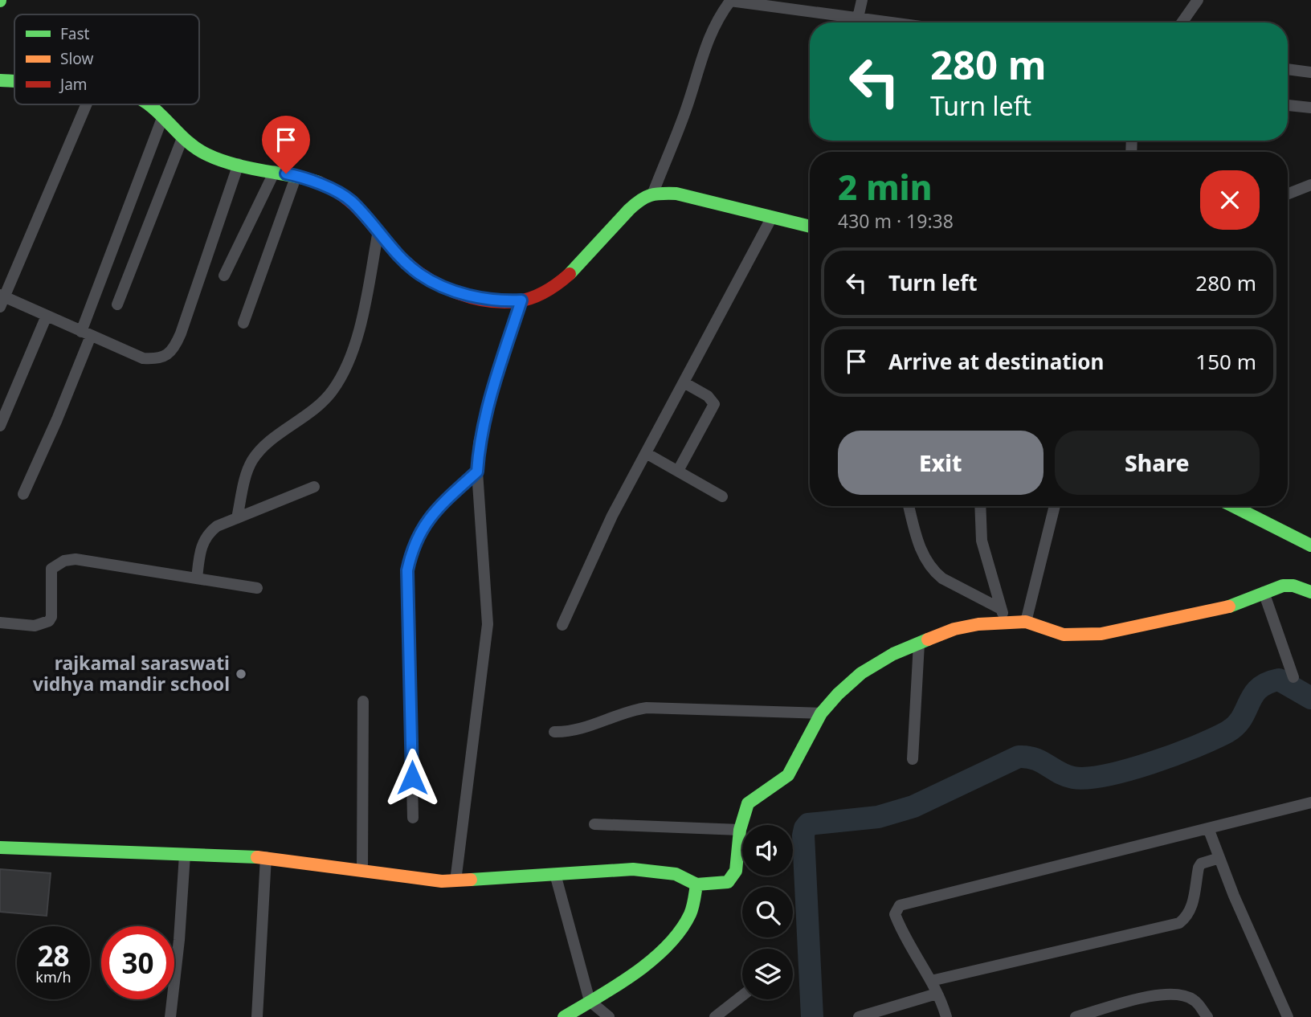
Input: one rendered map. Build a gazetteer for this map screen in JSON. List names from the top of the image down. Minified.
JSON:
{"places":["rajkamal saraswati vidhya mandir school"],"legend":["Fast","Slow","Jam"],"page":{"turn":["280 m","Turn left"],"heading":["2 min","430 m · 19:38"],"list":[{"name":"Turn left","value":"280 m"},{"name":"Arrive at destination","value":"150 m"}],"buttons":["Exit","Share"],"speed":"28 km/h","limit":"30"}}
